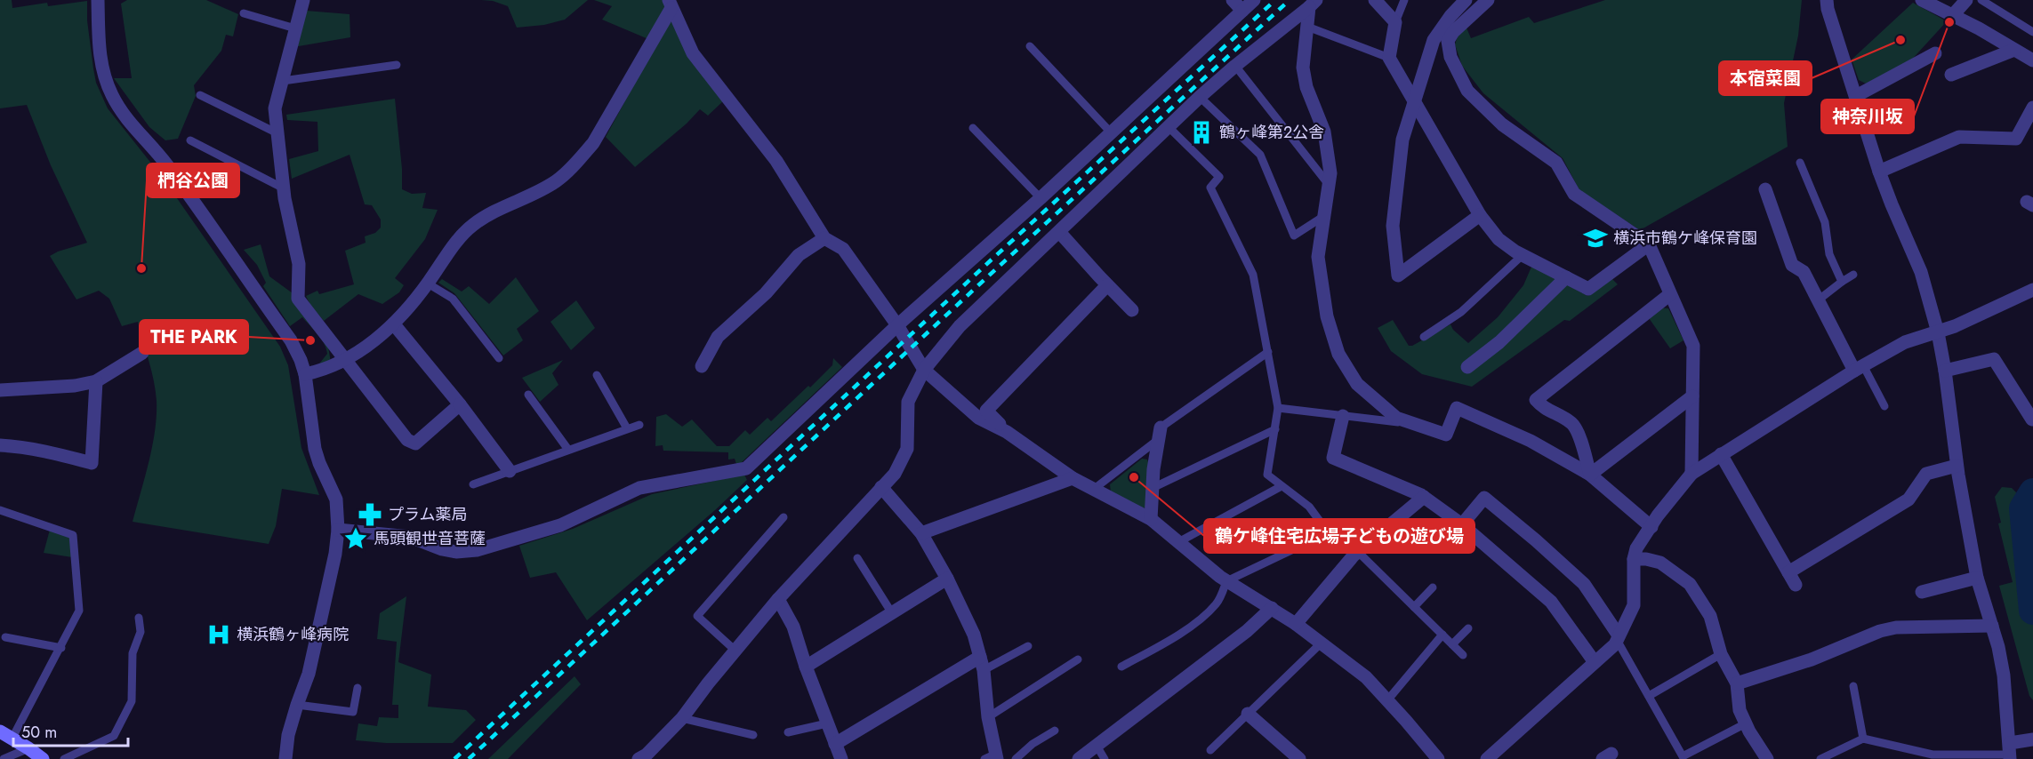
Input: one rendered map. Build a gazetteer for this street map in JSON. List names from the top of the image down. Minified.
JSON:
{"places":{"other":["神奈川坂","本宿菜園","椚谷公園","THE PARK","鶴ケ峰住宅広場子どもの遊び場"],"building":["鶴ヶ峰第2公舎"],"school or university":["横浜市鶴ケ峰保育園"],"pharmacy":["プラム薬局"],"place":["馬頭観世音菩薩"],"hospital":["横浜鶴ヶ峰病院"]},"scale_bar":"50 m"}
